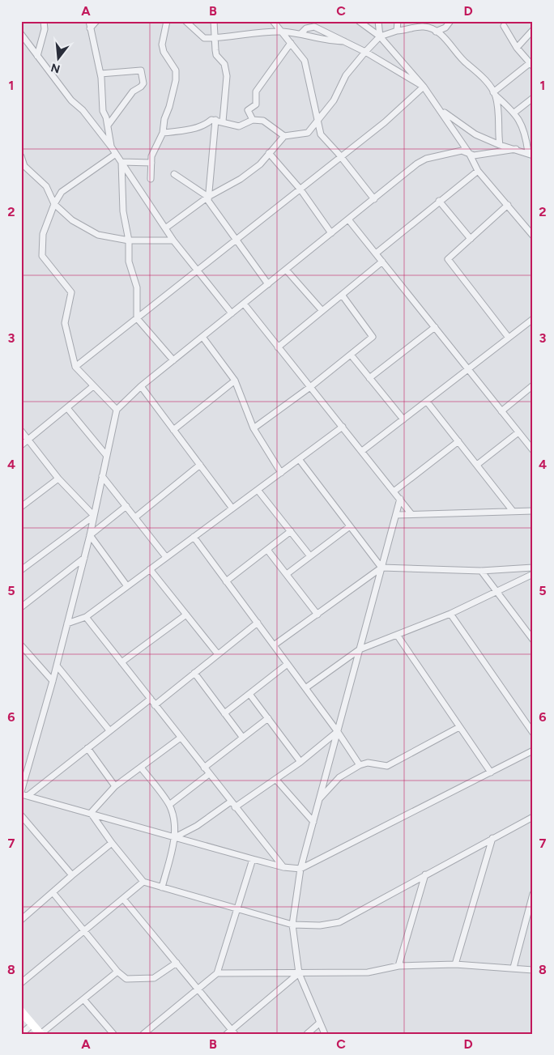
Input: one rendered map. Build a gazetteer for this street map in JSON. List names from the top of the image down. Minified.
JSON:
{"north":"bottom","grid":{"columns":["A","B","C","D"],"rows":["1","2","3","4","5","6","7","8"]}}
